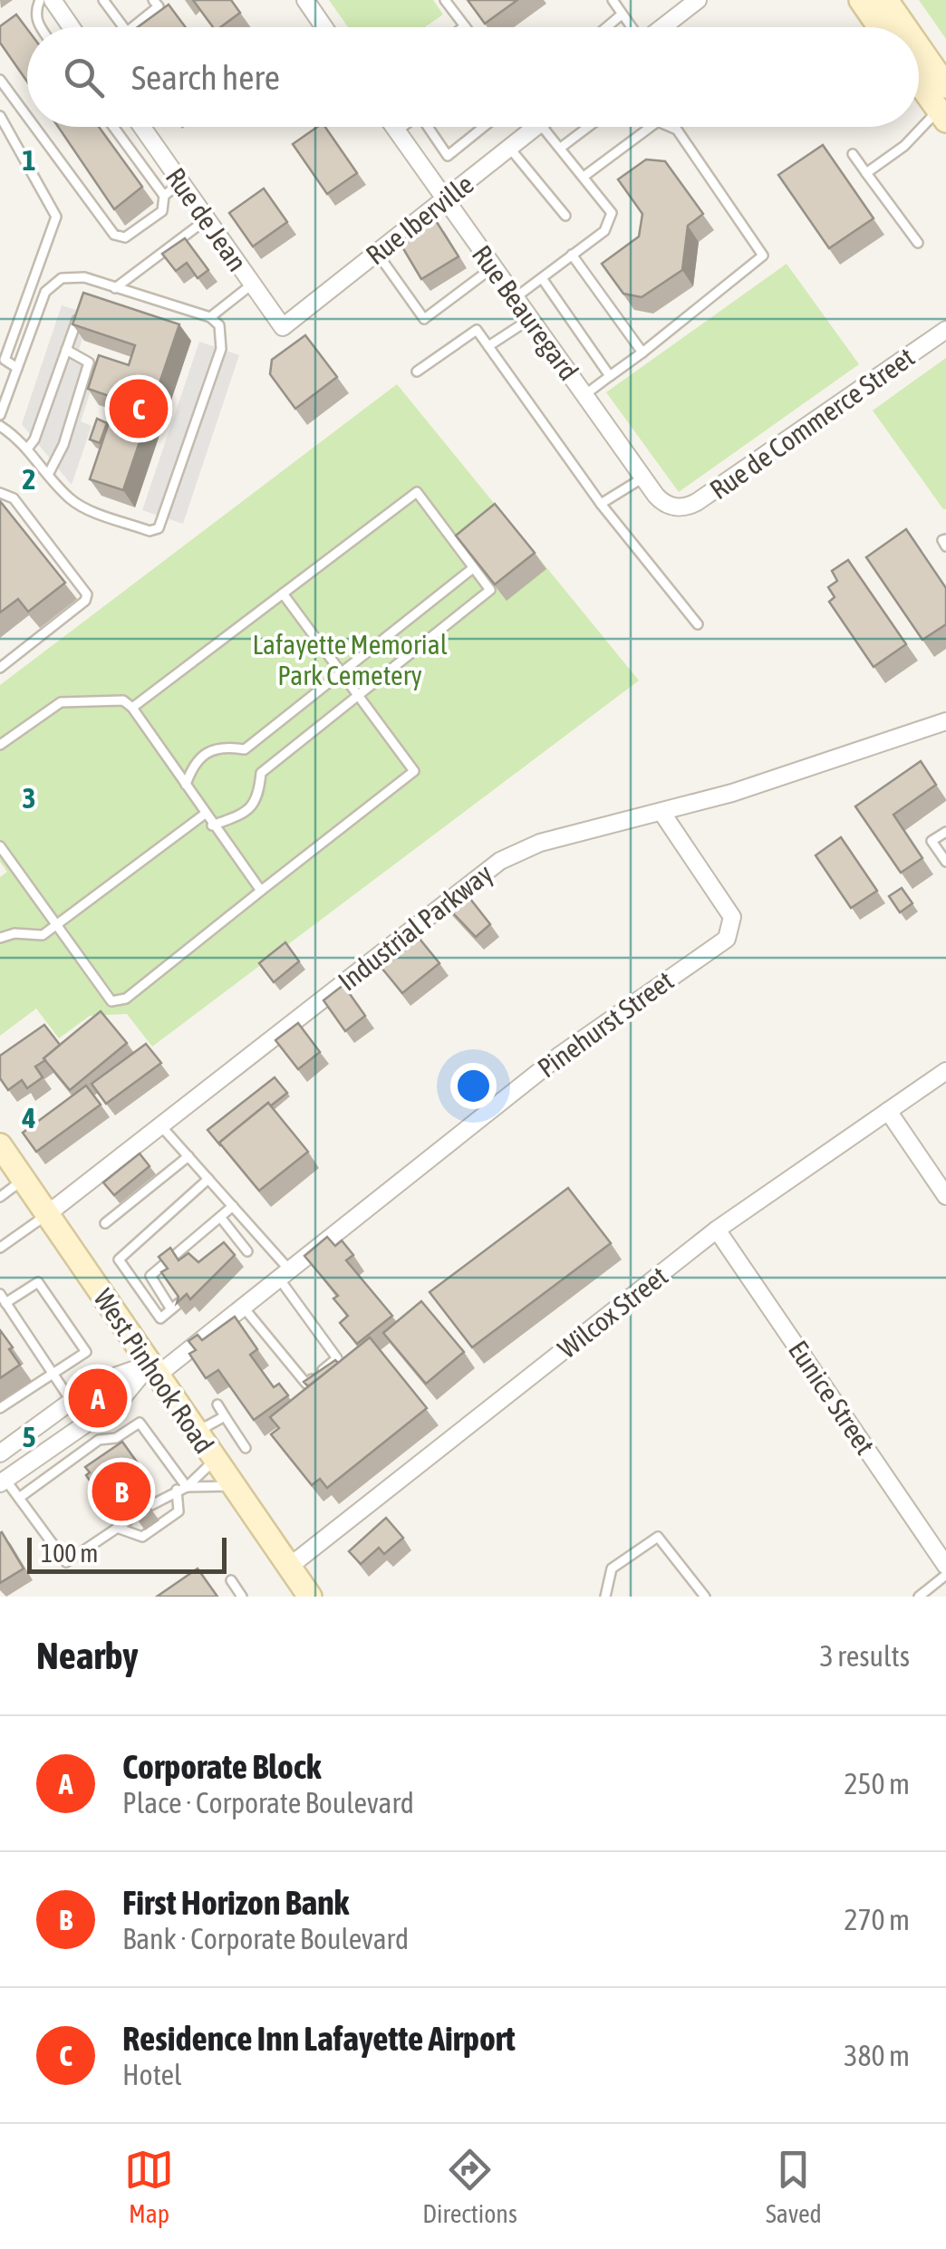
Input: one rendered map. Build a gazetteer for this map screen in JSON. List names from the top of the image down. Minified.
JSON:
{"streets":{"main road":["West Pinhook Road"],"street":["Rue de Jean","Rue Iberville","Rue Beauregard","Rue de Commerce Street","Industrial Parkway","Pinehurst Street","Wilcox Street","Eunice Street"]},"crossings":[["Rue de Jean","Rue Iberville"],["Rue Iberville","Rue Beauregard"],["Rue Beauregard","Rue de Commerce Street"],["Industrial Parkway","Pinehurst Street"],["Industrial Parkway","West Pinhook Road"],["Pinehurst Street","West Pinhook Road"],["Wilcox Street","West Pinhook Road"],["Wilcox Street","Eunice Street"]],"parks":["Lafayette Memorial Park Cemetery"],"scale_bar":"100 m","page":{"search":"Search here","pins":["C","A","B"],"scale":"100 m","heading":["Nearby","3 results"],"list":[{"mark":"A","name":"Corporate Block","note":"Place · Corporate Boulevard","value":"250 m"},{"mark":"B","name":"First Horizon Bank","note":"Bank · Corporate Boulevard","value":"270 m"},{"mark":"C","name":"Residence Inn Lafayette Airport","note":"Hotel","value":"380 m"}],"nav":["Map","Directions","Saved"]},"grid":{"rows":["1","2","3","4","5"]}}
